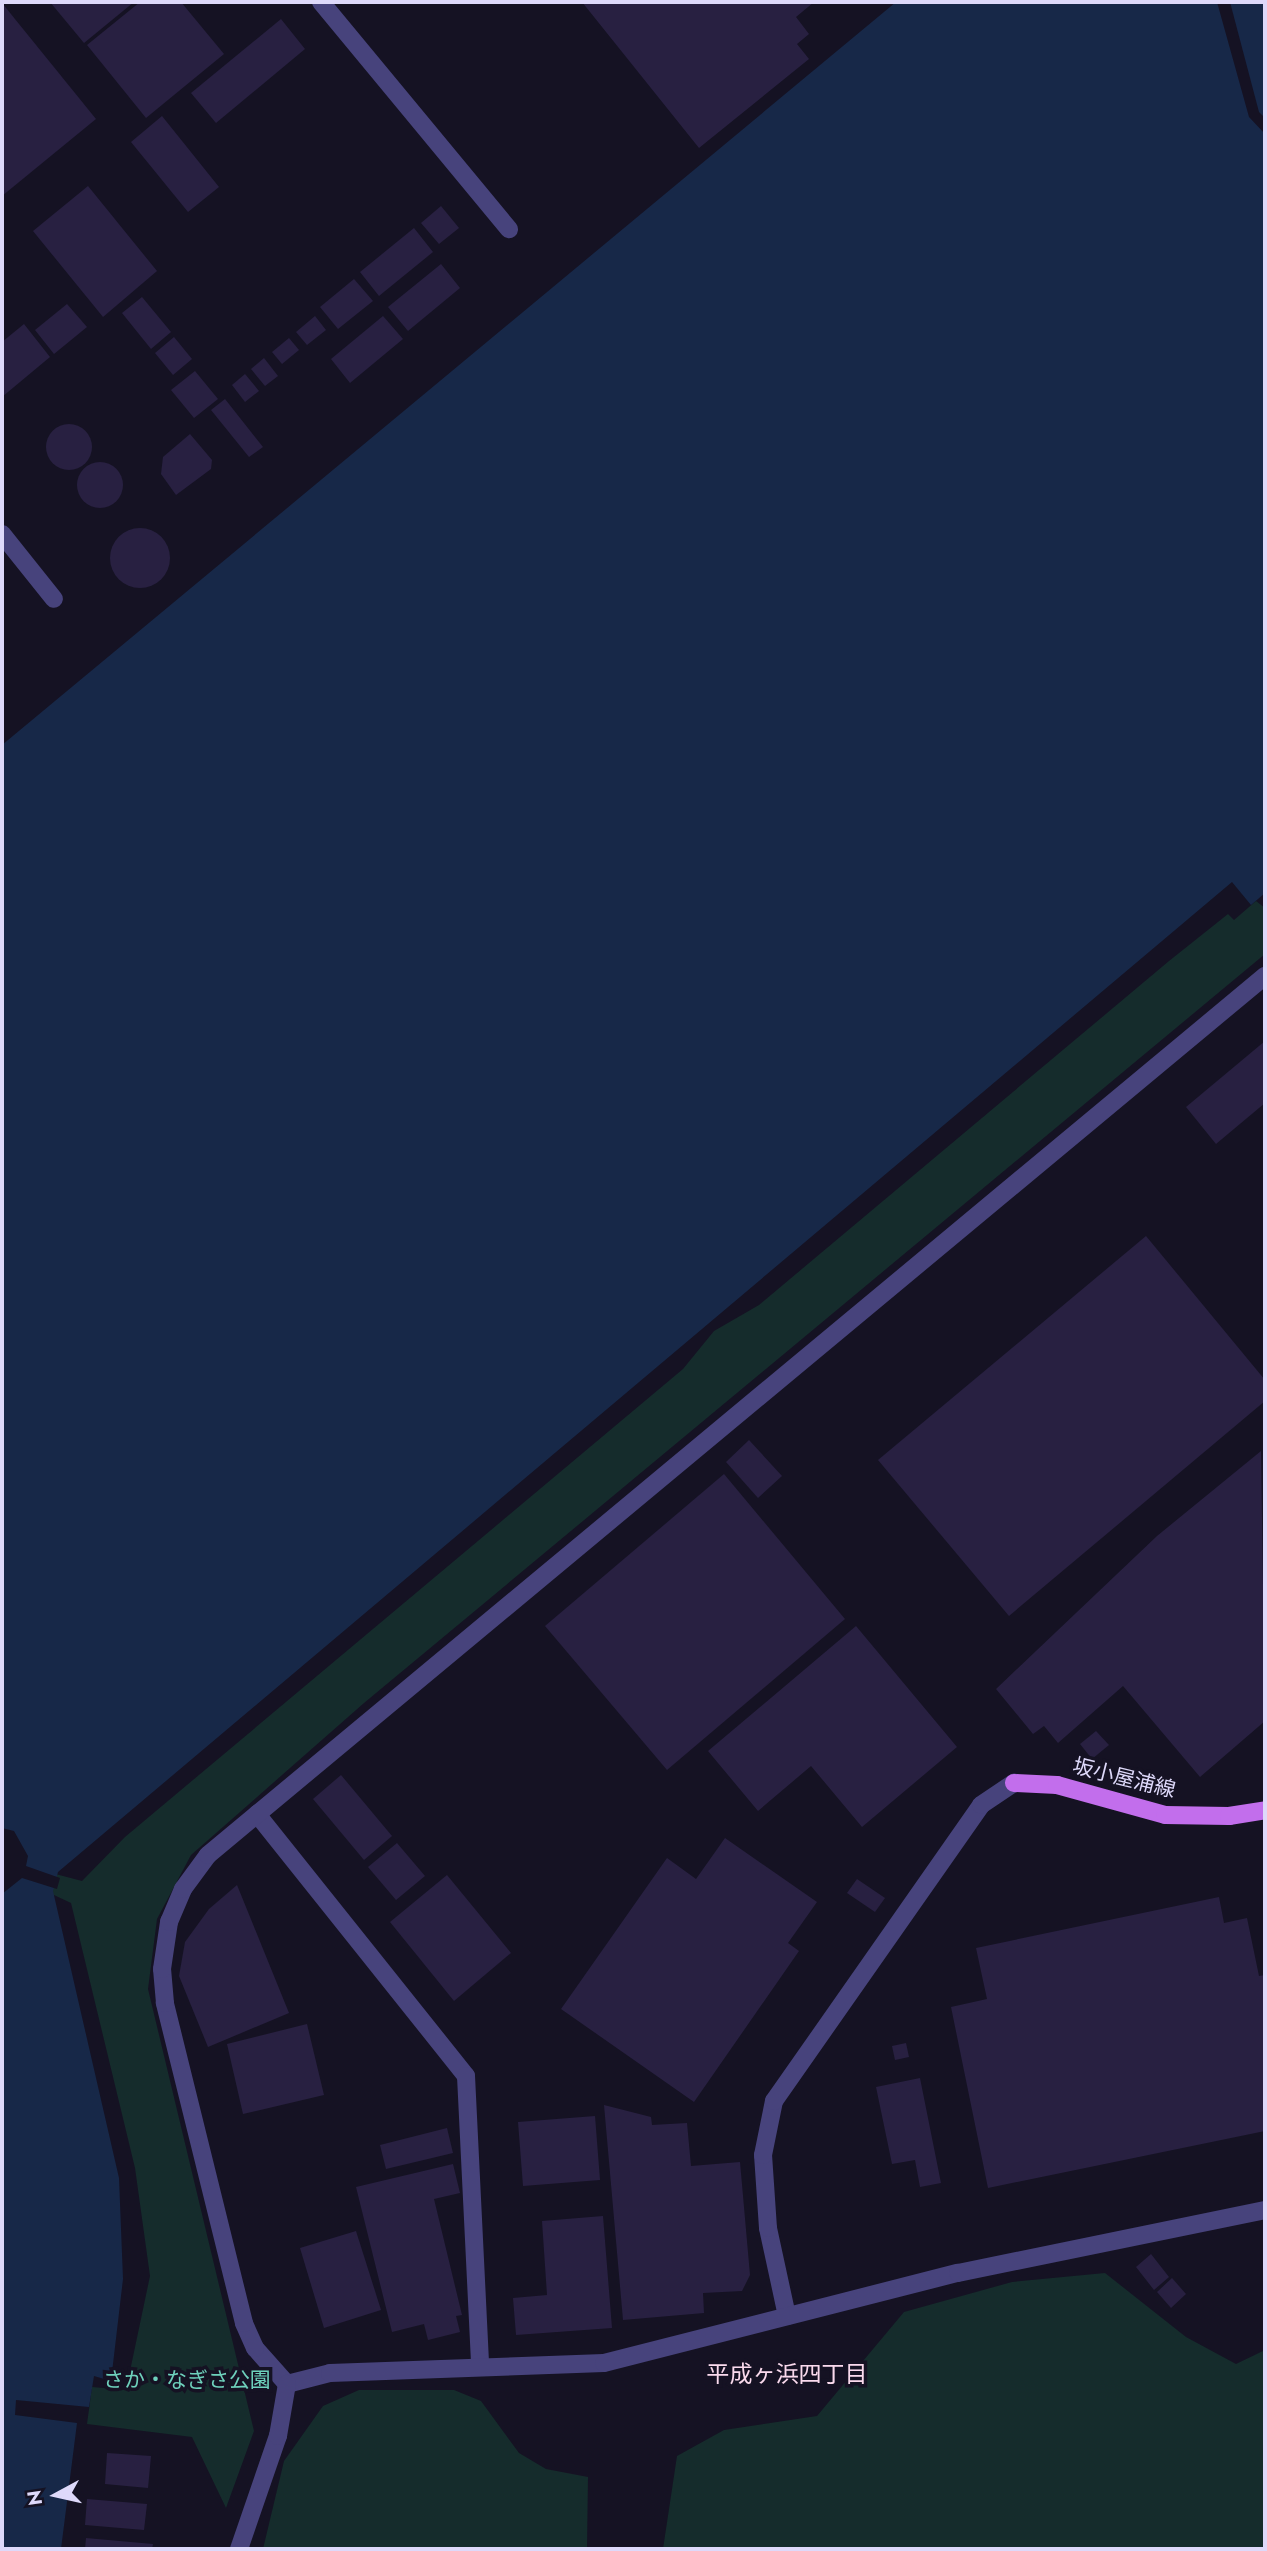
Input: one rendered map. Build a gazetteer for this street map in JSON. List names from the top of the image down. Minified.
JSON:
{"streets":{"main road":["坂小屋浦線"]},"districts":["平成ヶ浜四丁目"],"parks":["さか・なぎさ公園"],"north":"left"}
